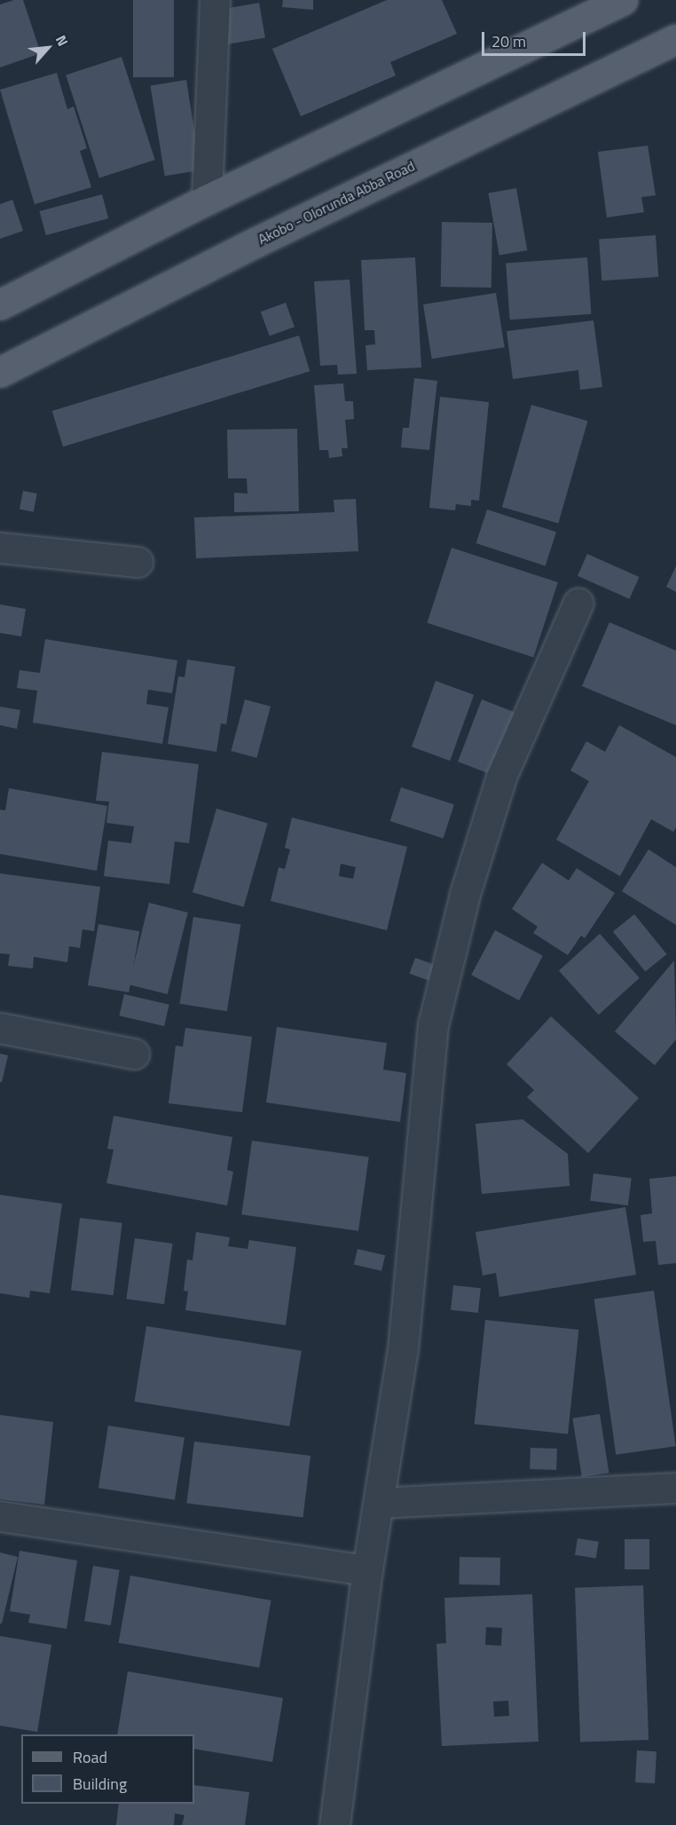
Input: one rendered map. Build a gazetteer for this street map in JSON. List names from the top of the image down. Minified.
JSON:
{"streets":{"main road":["Akobo - Olorunda Abba Road"]},"legend":["Road","Building"],"scale_bar":"20 m","north":"top right"}
